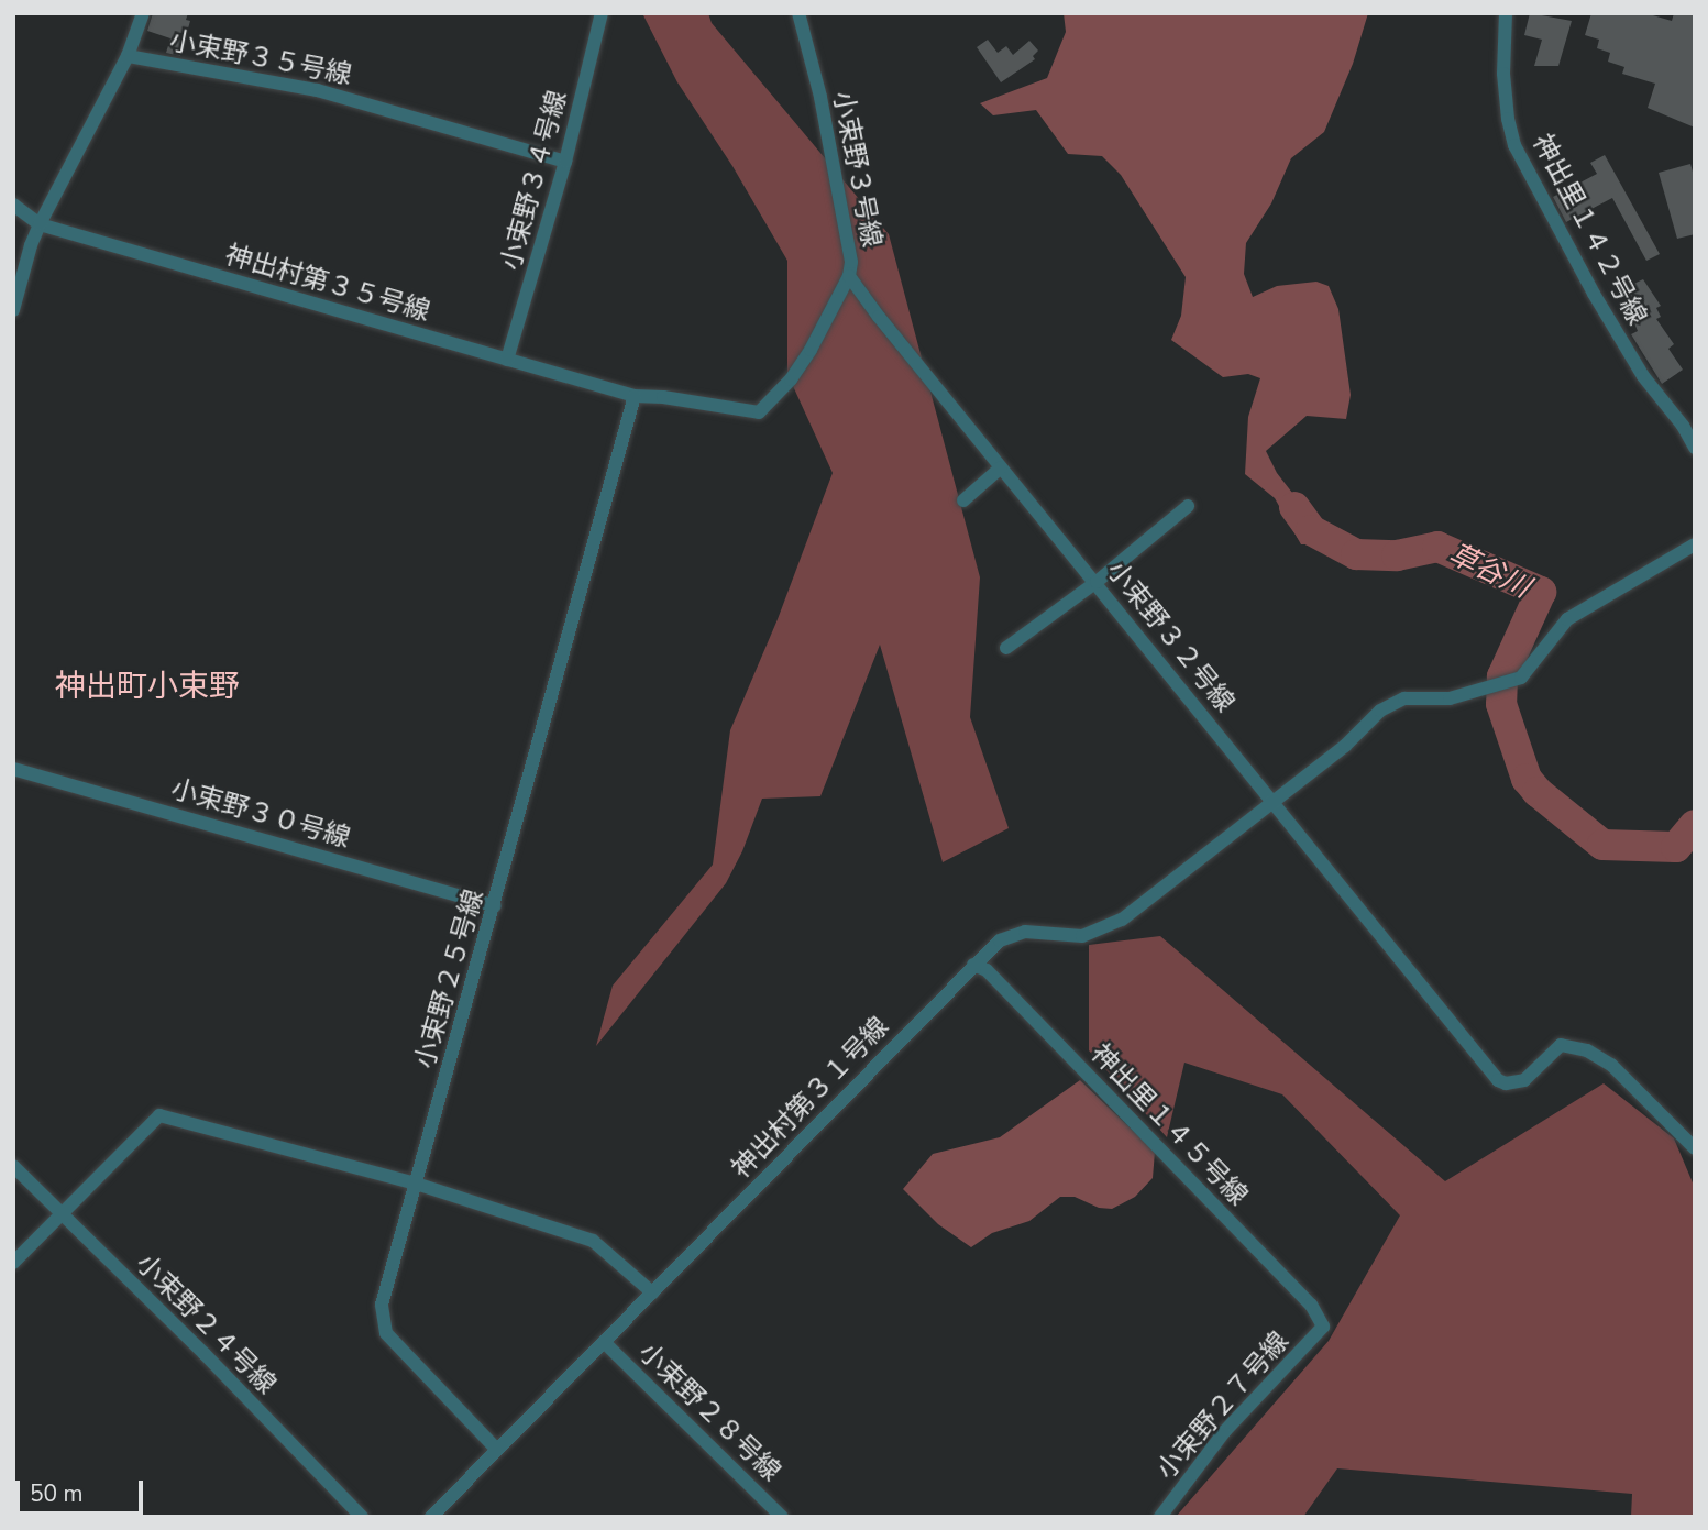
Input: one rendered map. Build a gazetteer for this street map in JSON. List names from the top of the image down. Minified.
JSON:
{"streets":{"street":["小束野３５号線","小束野３号線","小束野３４号線","神出里１４２号線","神出村第３５号線","小束野３２号線","小束野３０号線","小束野２５号線","神出村第３１号線","神出里１４５号線","小束野２４号線","小束野２７号線","小束野２８号線"]},"crossings":[["小束野３５号線","小束野３４号線"],["小束野３５号線","神出村第３５号線"],["小束野３号線","神出村第３５号線"],["小束野３号線","小束野３２号線"],["小束野３号線","小束野２５号線"],["小束野３４号線","神出村第３５号線"],["神出村第３５号線","小束野２５号線"],["小束野３２号線","神出村第３１号線"],["小束野３０号線","小束野２５号線"],["小束野２５号線","神出村第３１号線"],["神出村第３１号線","神出里１４５号線"],["神出村第３１号線","小束野２８号線"],["神出里１４５号線","小束野２７号線"]],"districts":["神出町小束野"],"water":["草谷川"],"scale_bar":"50 m"}
